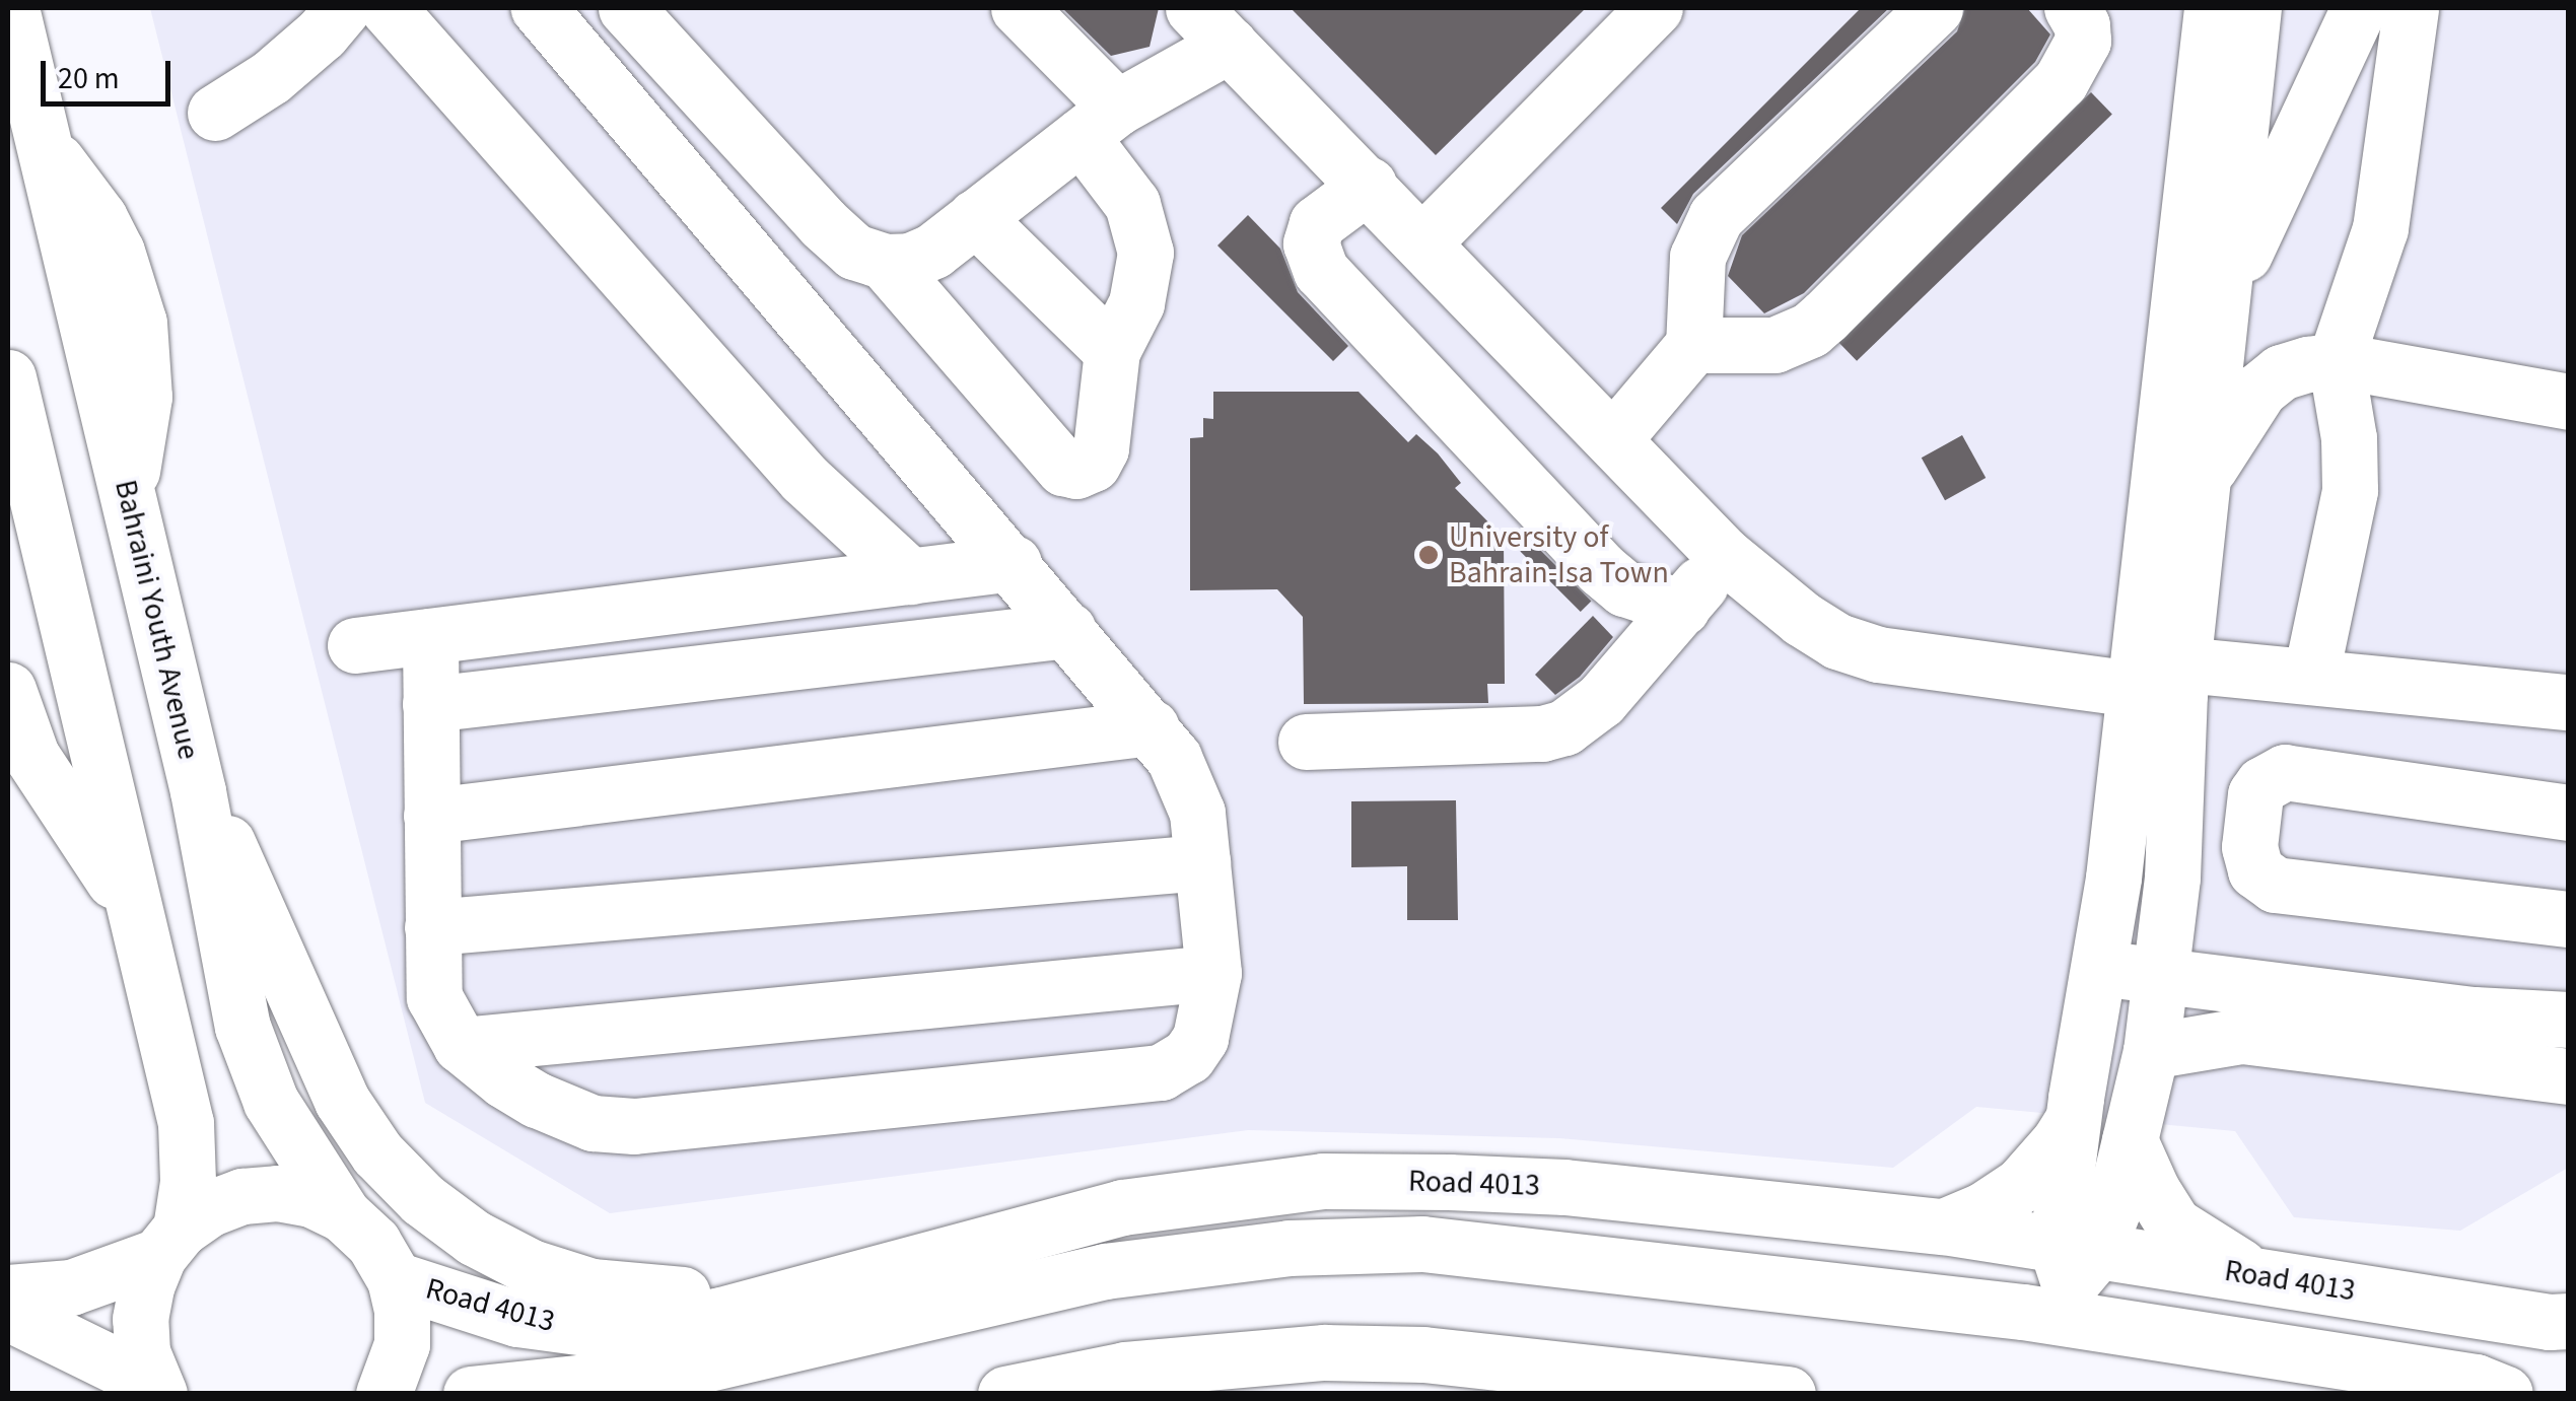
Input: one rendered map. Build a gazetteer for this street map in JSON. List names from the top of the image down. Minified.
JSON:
{"streets":{"street":["Bahraini Youth Avenue","Road 4013"]},"places":["University of Bahrain-Isa Town"],"scale_bar":"20 m"}
